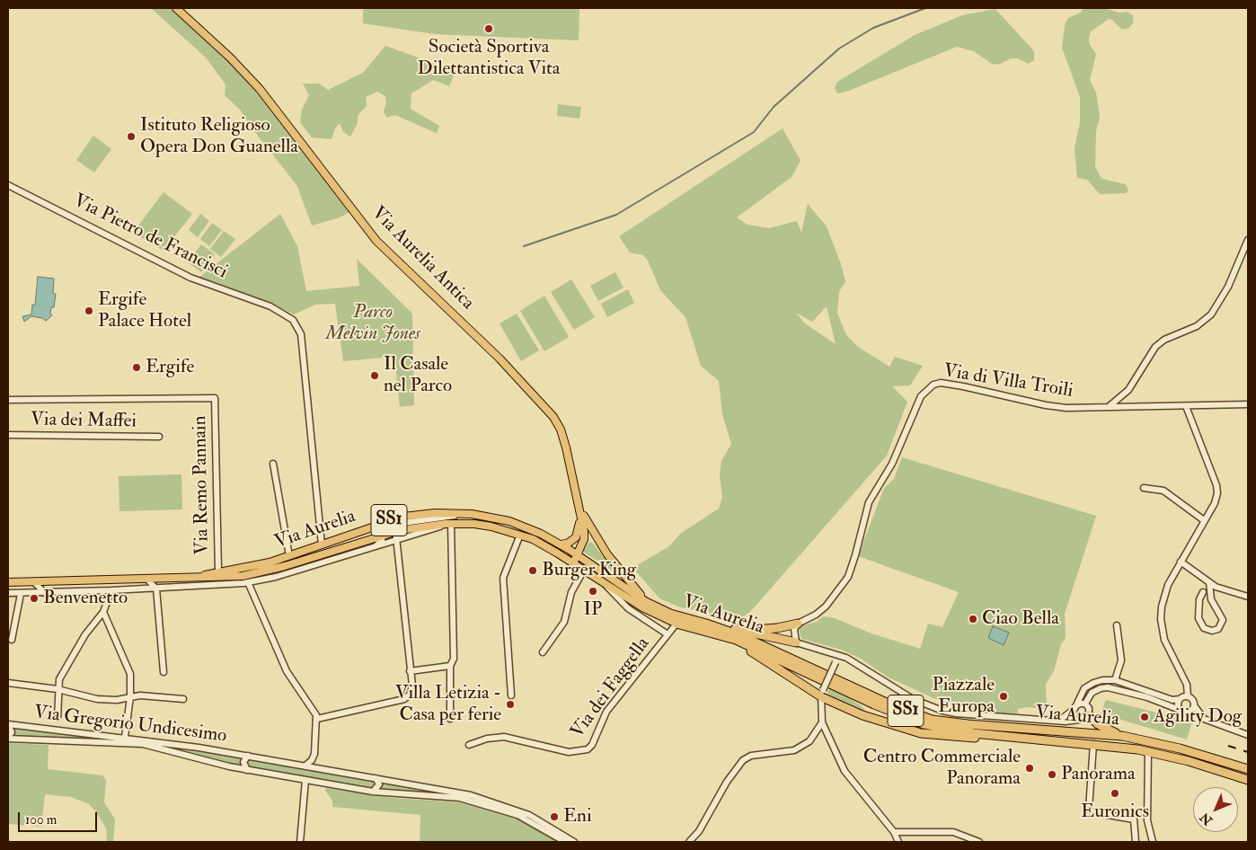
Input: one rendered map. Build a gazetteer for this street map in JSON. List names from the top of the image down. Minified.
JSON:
{"streets":{"highway":["SS1","Via Aurelia"],"main road":["Via Aurelia Antica"],"street":["Via Pietro de Francisci","Via di Villa Troili","Via dei Maffei","Via Remo Pannain","Via dei Faggella","Via Gregorio Undicesimo"]},"crossings":[["Via Pietro de Francisci","Via Aurelia"],["Via Remo Pannain","Via Aurelia"],["Via Aurelia","Via dei Faggella"]],"parks":["Parco Melvin Jones"],"places":["Società Sportiva Dilettantistica Vita","Istituto Religioso Opera Don Guanella","Ergife Palace Hotel","Ergife","Il Casale nel Parco","Burger King","IP","Benvenetto","Ciao Bella","Piazzale Europa","Villa Letizia - Casa per ferie","Agility Dog","Centro Commerciale Panorama","Panorama","Euronics","Eni"],"scale_bar":"100 m","north":"bottom left"}
